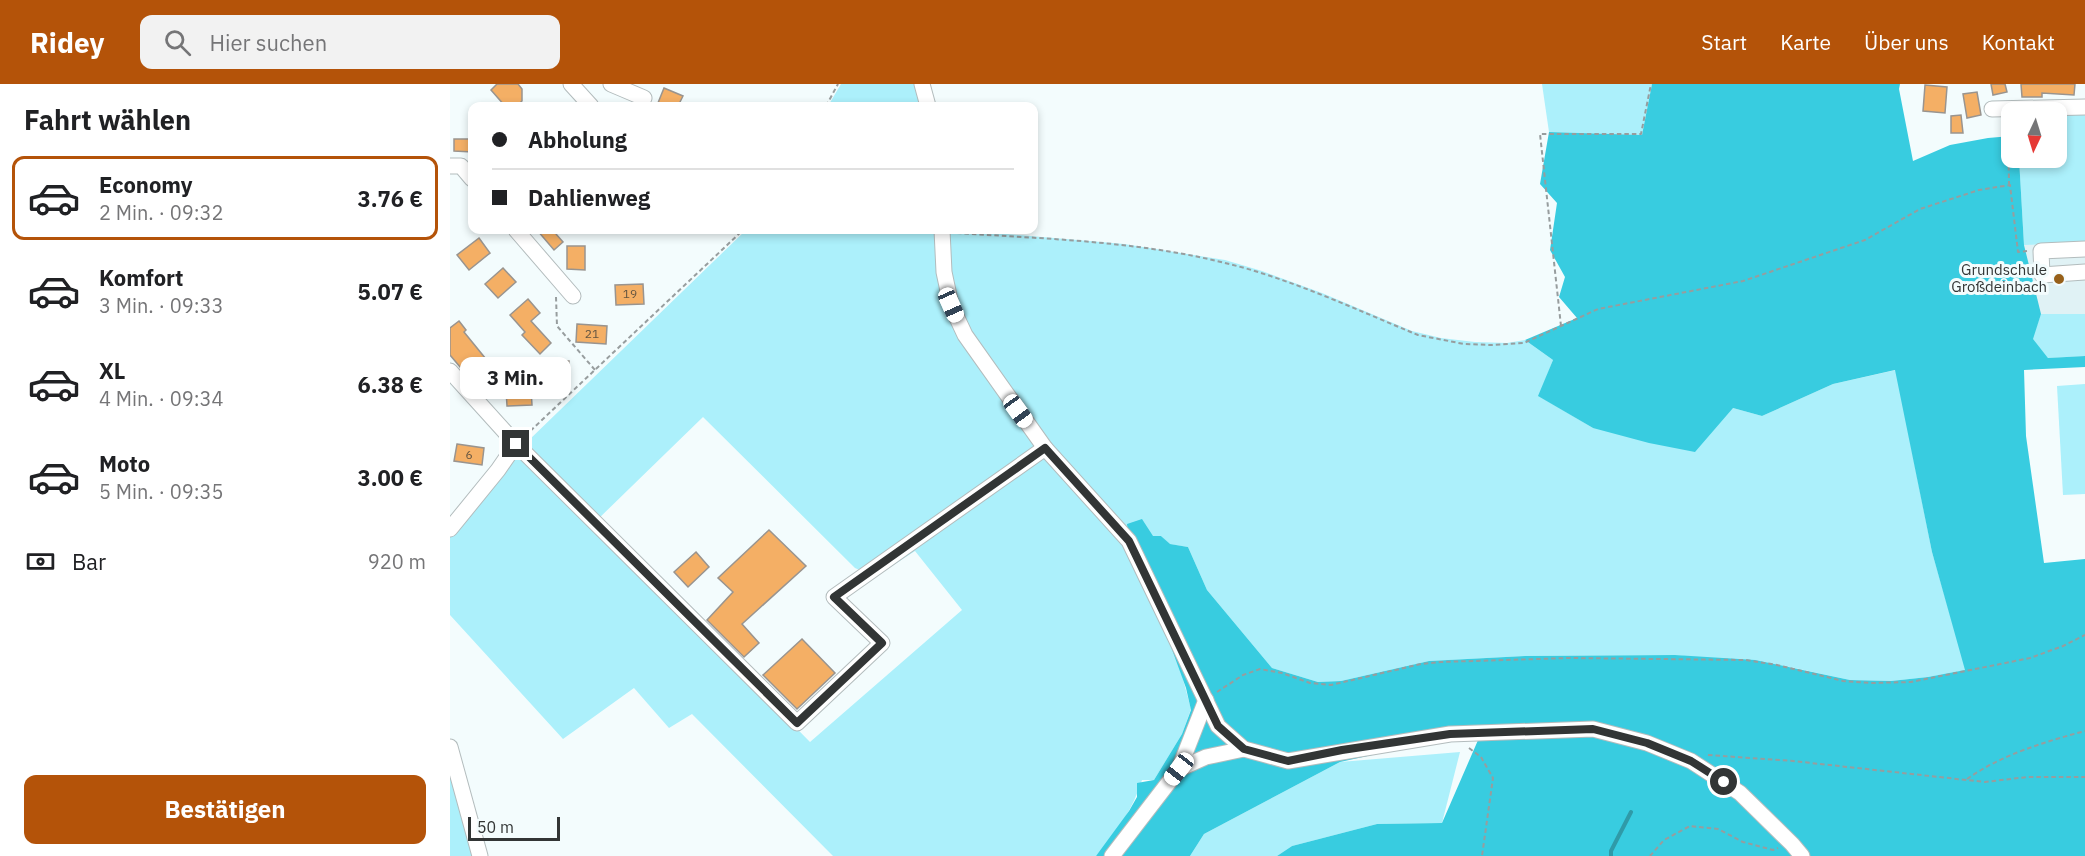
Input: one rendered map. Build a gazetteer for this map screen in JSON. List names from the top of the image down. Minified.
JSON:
{"places":["Grundschule Großdeinbach"],"house_numbers":["19","21","6"],"scale_bar":"50 m","north":"bottom","page":{"header":"Ridey","search":"Hier suchen","nav":["Start","Karte","Über uns","Kontakt"],"heading":"Fahrt wählen","banner":["Abholung","Dahlienweg"],"list":[{"name":"Economy","note":"2 Min. · 09:32","value":"3.76 €"},{"name":"Komfort","note":"3 Min. · 09:33","value":"5.07 €"},{"name":"XL","note":"4 Min. · 09:34","value":"6.38 €"},{"name":"Moto","note":"5 Min. · 09:35","value":"3.00 €"}],"bubble":"3 Min.","pay":["Bar","920 m"],"buttons":"Bestätigen","scale":"50 m"}}
